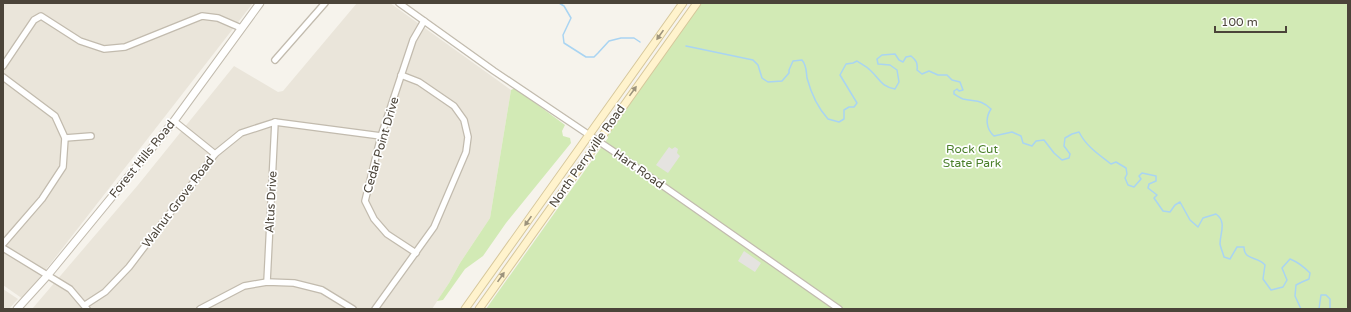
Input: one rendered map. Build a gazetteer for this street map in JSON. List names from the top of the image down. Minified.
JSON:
{"streets":{"main road":["North Perryville Road"],"street":["Cedar Point Drive","Forest Hills Road","Hart Road","Walnut Grove Road","Altus Drive"]},"crossings":[["Cedar Point Drive","Hart Road"],["Cedar Point Drive","Walnut Grove Road"],["North Perryville Road","Hart Road"],["Walnut Grove Road","Altus Drive"]],"parks":["Rock Cut State Park"],"scale_bar":"100 m"}
